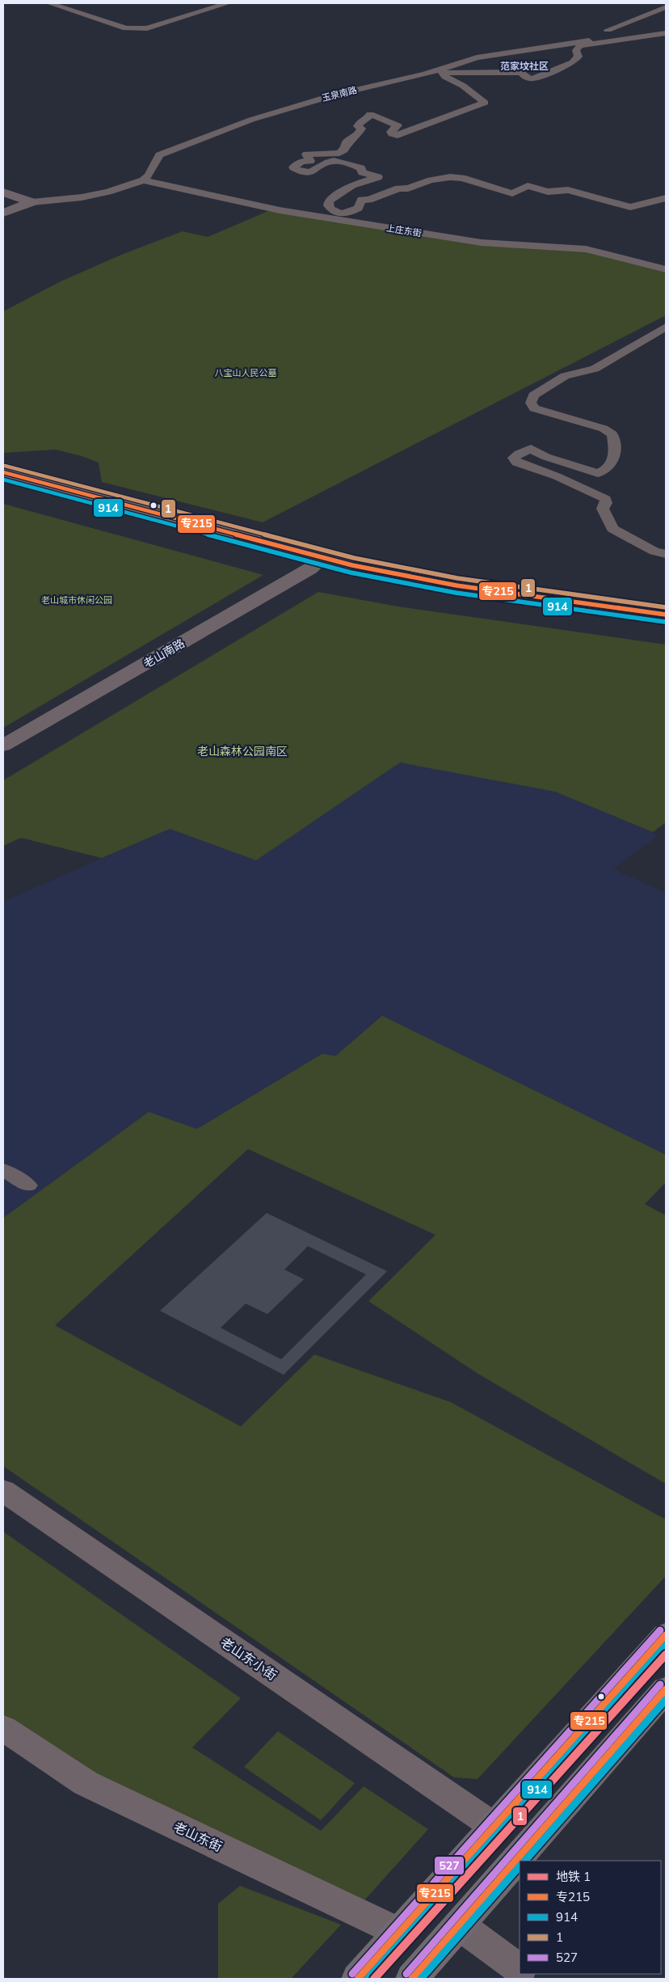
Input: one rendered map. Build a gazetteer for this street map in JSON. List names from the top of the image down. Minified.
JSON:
{"streets":{"street":["玉泉南路","上庄东街","老山南路","老山东小街","老山东街"]},"crossings":[["玉泉南路","上庄东街"]],"districts":["范家坟社区"],"parks":["八宝山人民公墓","老山城市休闲公园","老山森林公园南区"],"lines":["transit line 1","transit line 专215","transit line 914","transit line 527","metro line 1"],"legend":["地铁 1","专215","914","1","527"]}
